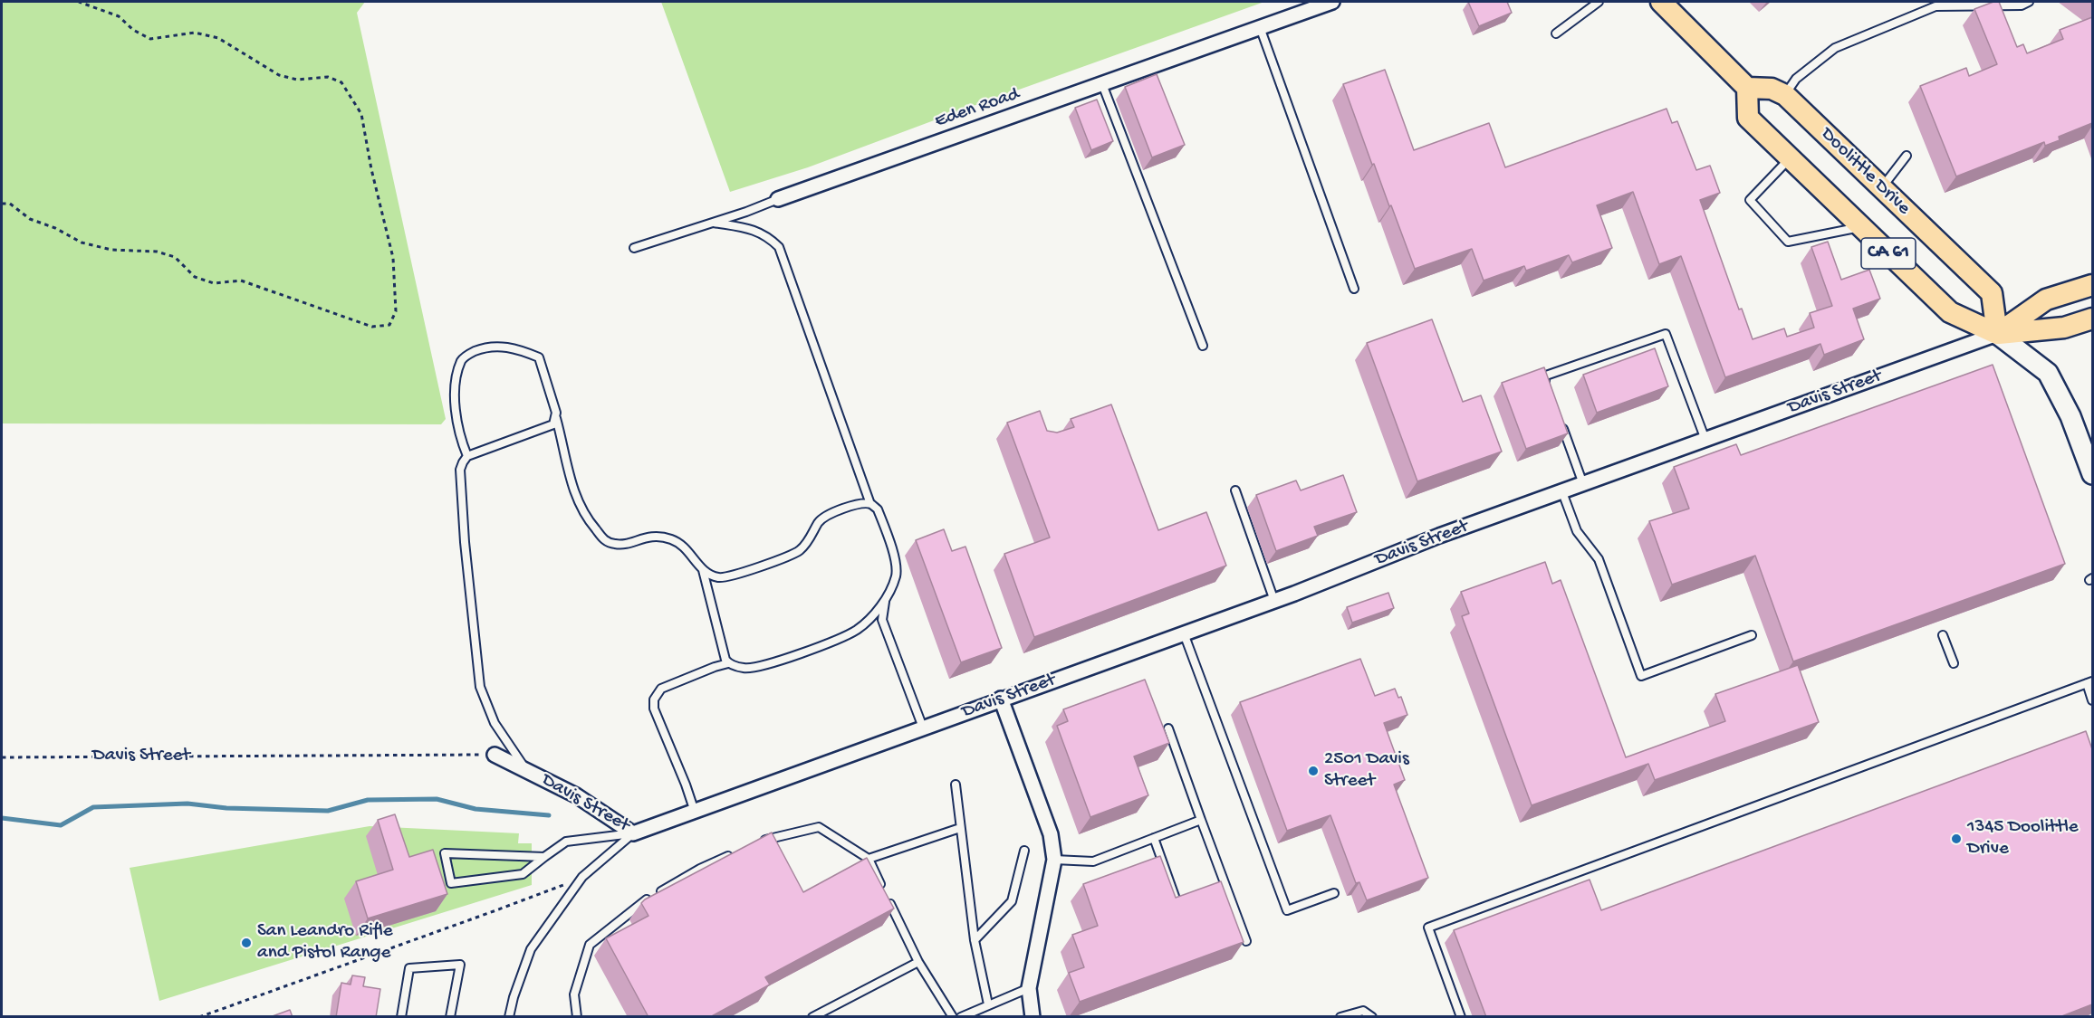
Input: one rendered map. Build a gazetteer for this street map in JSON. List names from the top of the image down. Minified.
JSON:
{"streets":{"main road":["Doolittle Drive","CA 61","Davis Street"],"street":["Eden Road"]},"crossings":[["Doolittle Drive","CA 61"],["Doolittle Drive","Davis Street"],["CA 61","Davis Street"]],"places":["2501 Davis Street","1345 Doolittle Drive","San Leandro Rifle and Pistol Range"]}
